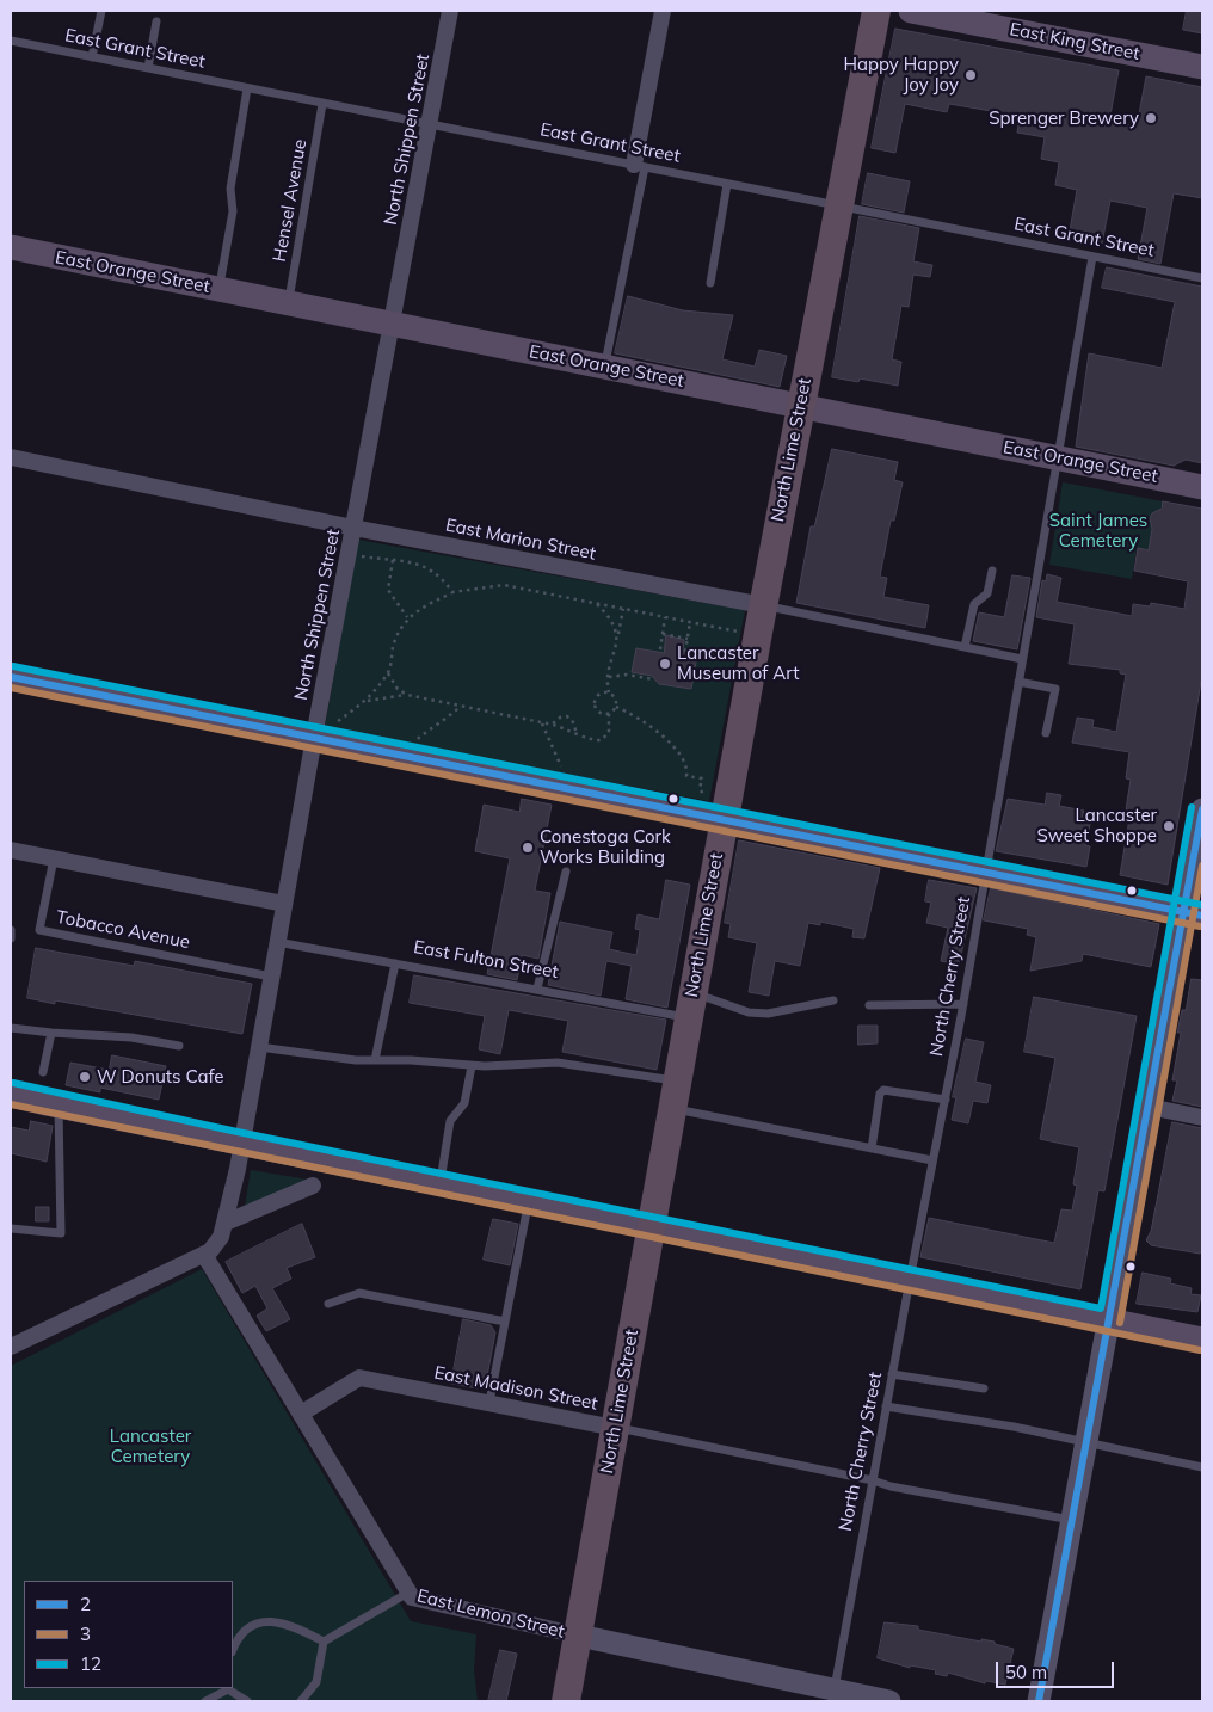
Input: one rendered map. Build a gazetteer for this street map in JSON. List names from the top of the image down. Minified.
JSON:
{"streets":{"highway":["North Lime Street"],"main road":["East King Street","East Orange Street","East Lemon Street"],"street":["North Shippen Street","East Marion Street","East Madison Street"],"lane":["East Grant Street","Hensel Avenue","Tobacco Avenue","East Fulton Street","North Cherry Street"]},"crossings":[["East Grant Street","North Shippen Street"],["East Grant Street","Hensel Avenue"],["East Grant Street","North Lime Street"],["East Grant Street","North Cherry Street"],["North Shippen Street","East Orange Street"],["North Shippen Street","East Marion Street"],["North Shippen Street","Tobacco Avenue"],["North Shippen Street","East Fulton Street"],["North Shippen Street","East Lemon Street"],["Hensel Avenue","East Orange Street"],["East Orange Street","North Lime Street"],["East Orange Street","North Cherry Street"],["North Lime Street","East Marion Street"],["North Lime Street","East Fulton Street"],["North Lime Street","East Madison Street"],["North Lime Street","East Lemon Street"],["East Marion Street","North Cherry Street"],["North Cherry Street","East Madison Street"],["North Cherry Street","East Lemon Street"],["East Madison Street","East Lemon Street"]],"parks":["Saint James Cemetery","Lancaster Cemetery"],"places":["Happy Happy Joy Joy","Sprenger Brewery","Lancaster Museum of Art","Lancaster Sweet Shoppe","Conestoga Cork Works Building","W Donuts Cafe"],"lines":["transit line 12","transit line 2","transit line 3"],"legend":["2","3","12"],"scale_bar":"50 m"}
